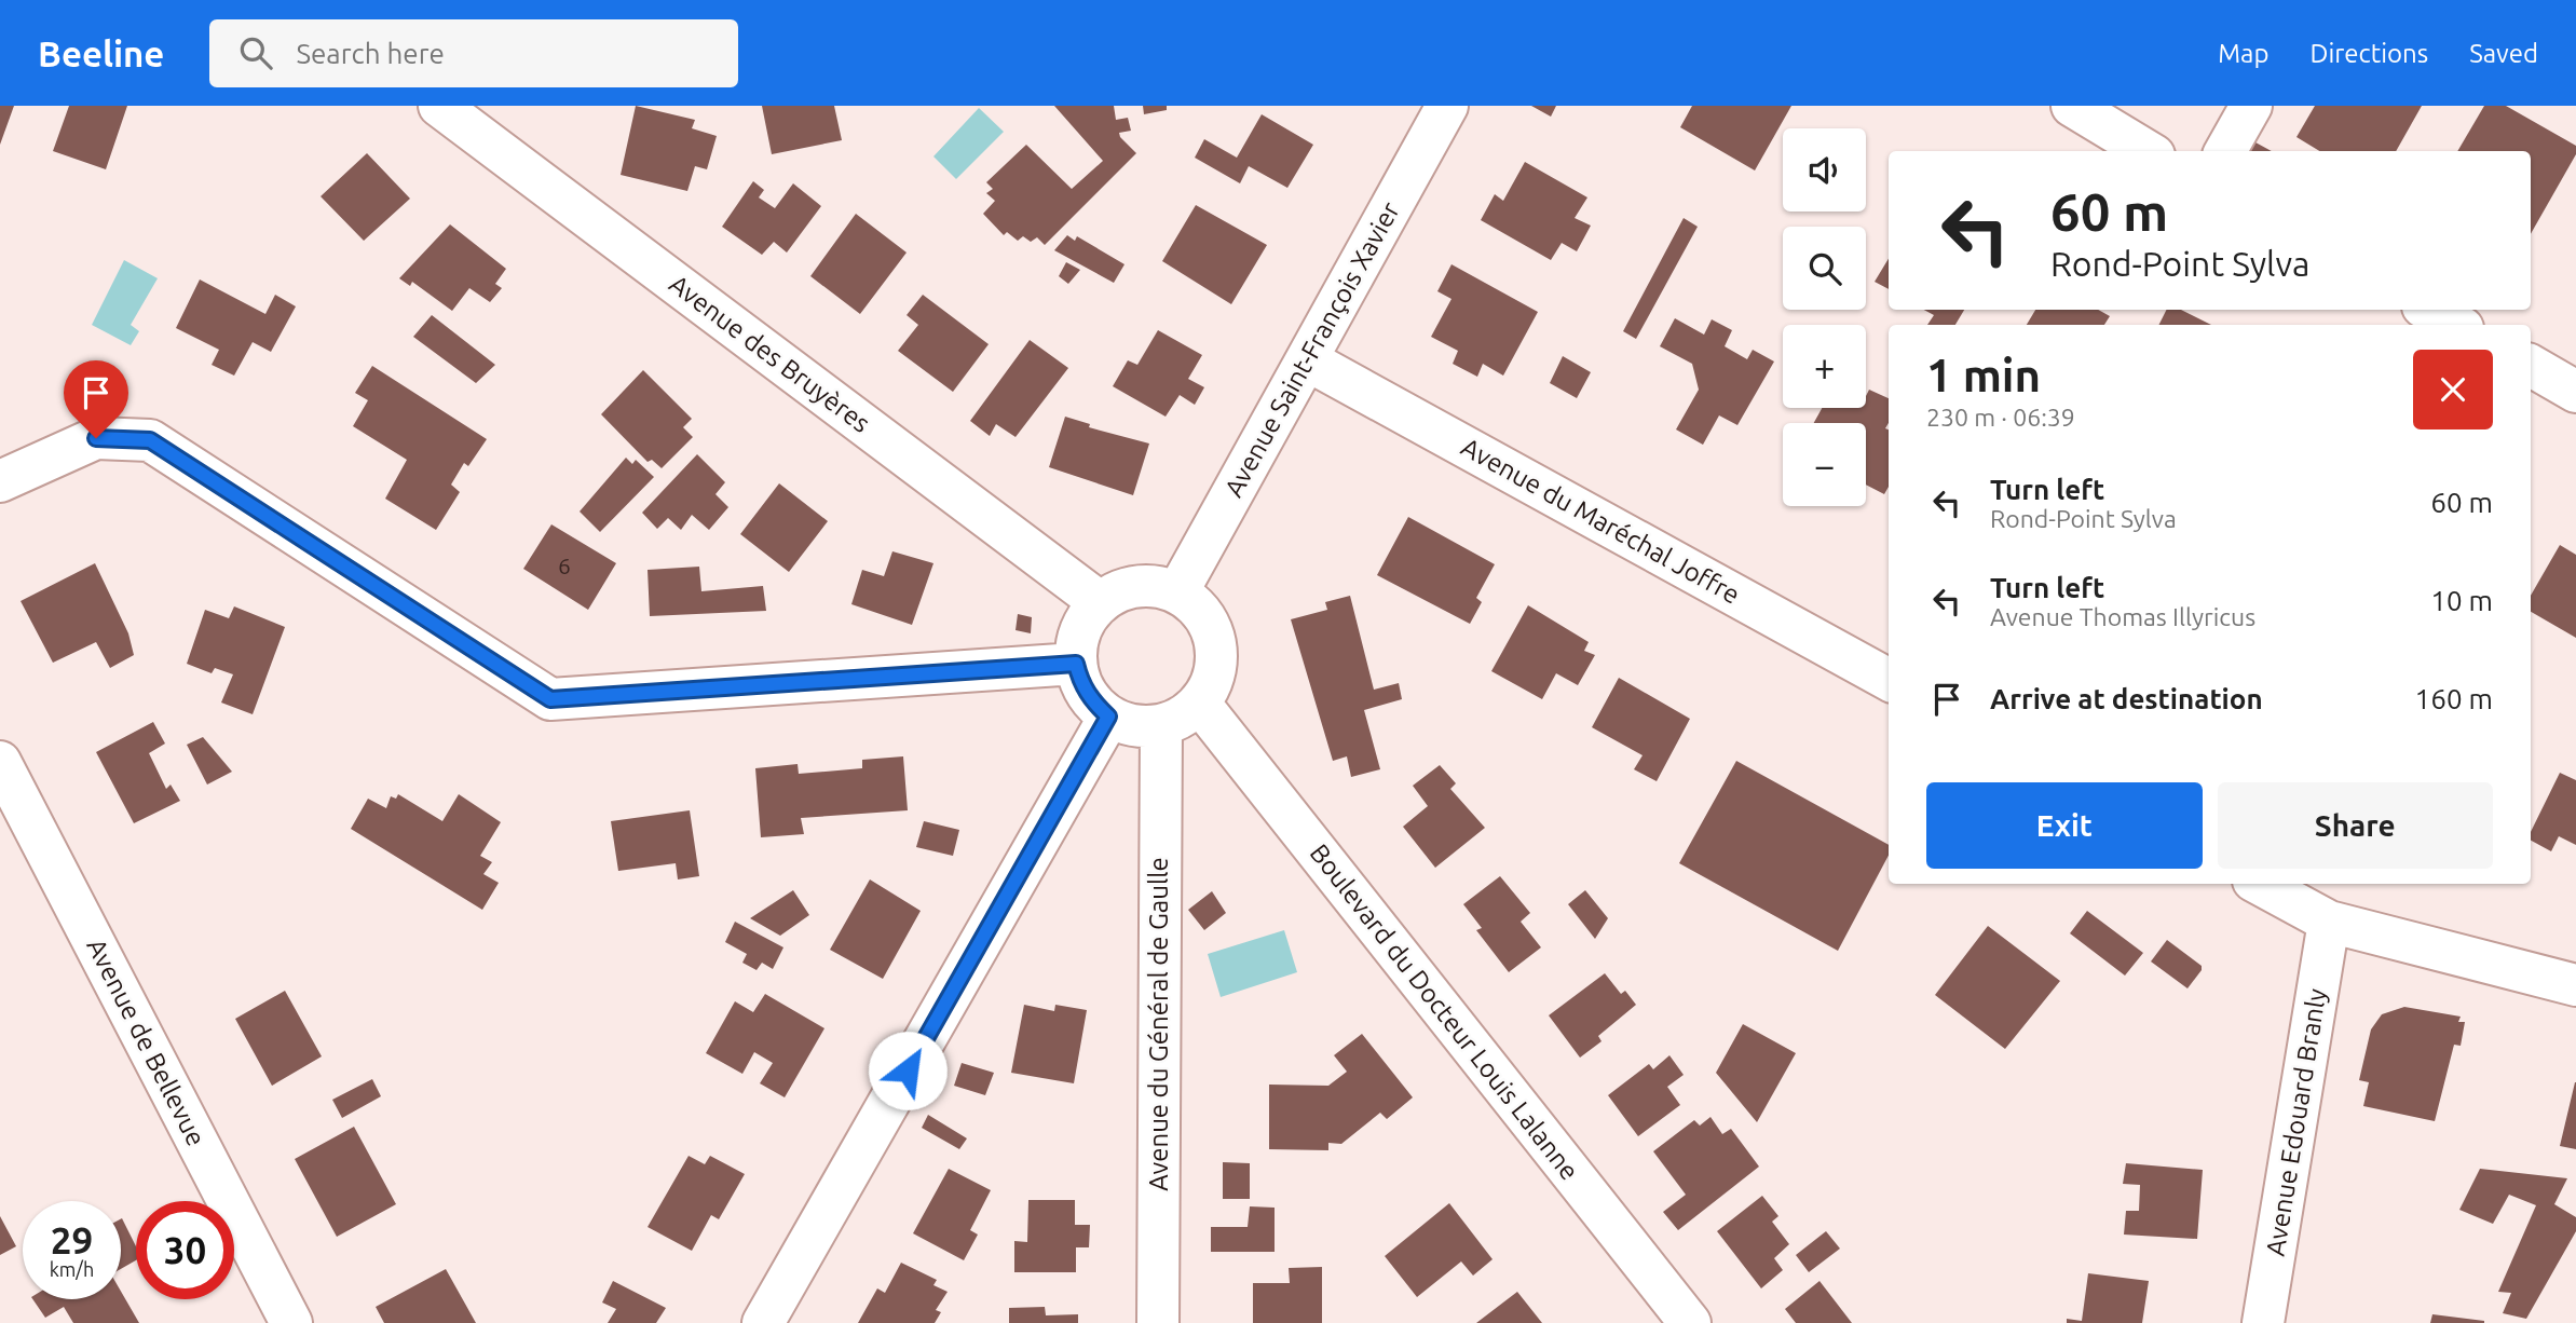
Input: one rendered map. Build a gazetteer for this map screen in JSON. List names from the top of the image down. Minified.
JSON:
{"streets":{"street":["Avenue Saint-François Xavier","Avenue des Bruyères","Avenue du Maréchal Joffre","Boulevard du Docteur Louis Lalanne","Avenue du Général de Gaulle","Avenue de Bellevue","Avenue Edouard Branly"]},"crossings":[["Avenue Saint-François Xavier","Avenue des Bruyères"],["Avenue Saint-François Xavier","Avenue du Maréchal Joffre"],["Avenue Saint-François Xavier","Boulevard du Docteur Louis Lalanne"],["Avenue Saint-François Xavier","Avenue du Général de Gaulle"],["Avenue des Bruyères","Boulevard du Docteur Louis Lalanne"],["Avenue des Bruyères","Avenue du Général de Gaulle"],["Boulevard du Docteur Louis Lalanne","Avenue du Général de Gaulle"]],"house_numbers":["6"],"page":{"header":"Beeline","search":"Search here","nav":["Map","Directions","Saved"],"map_buttons":["+","−"],"turn":["60 m","Rond-Point Sylva"],"heading":["1 min","230 m · 06:39"],"list":[{"name":"Turn left","note":"Rond-Point Sylva","value":"60 m"},{"name":"Turn left","note":"Avenue Thomas Illyricus","value":"10 m"},{"name":"Arrive at destination","value":"160 m"}],"buttons":["Exit","Share"],"speed":"29 km/h","limit":"30"}}
